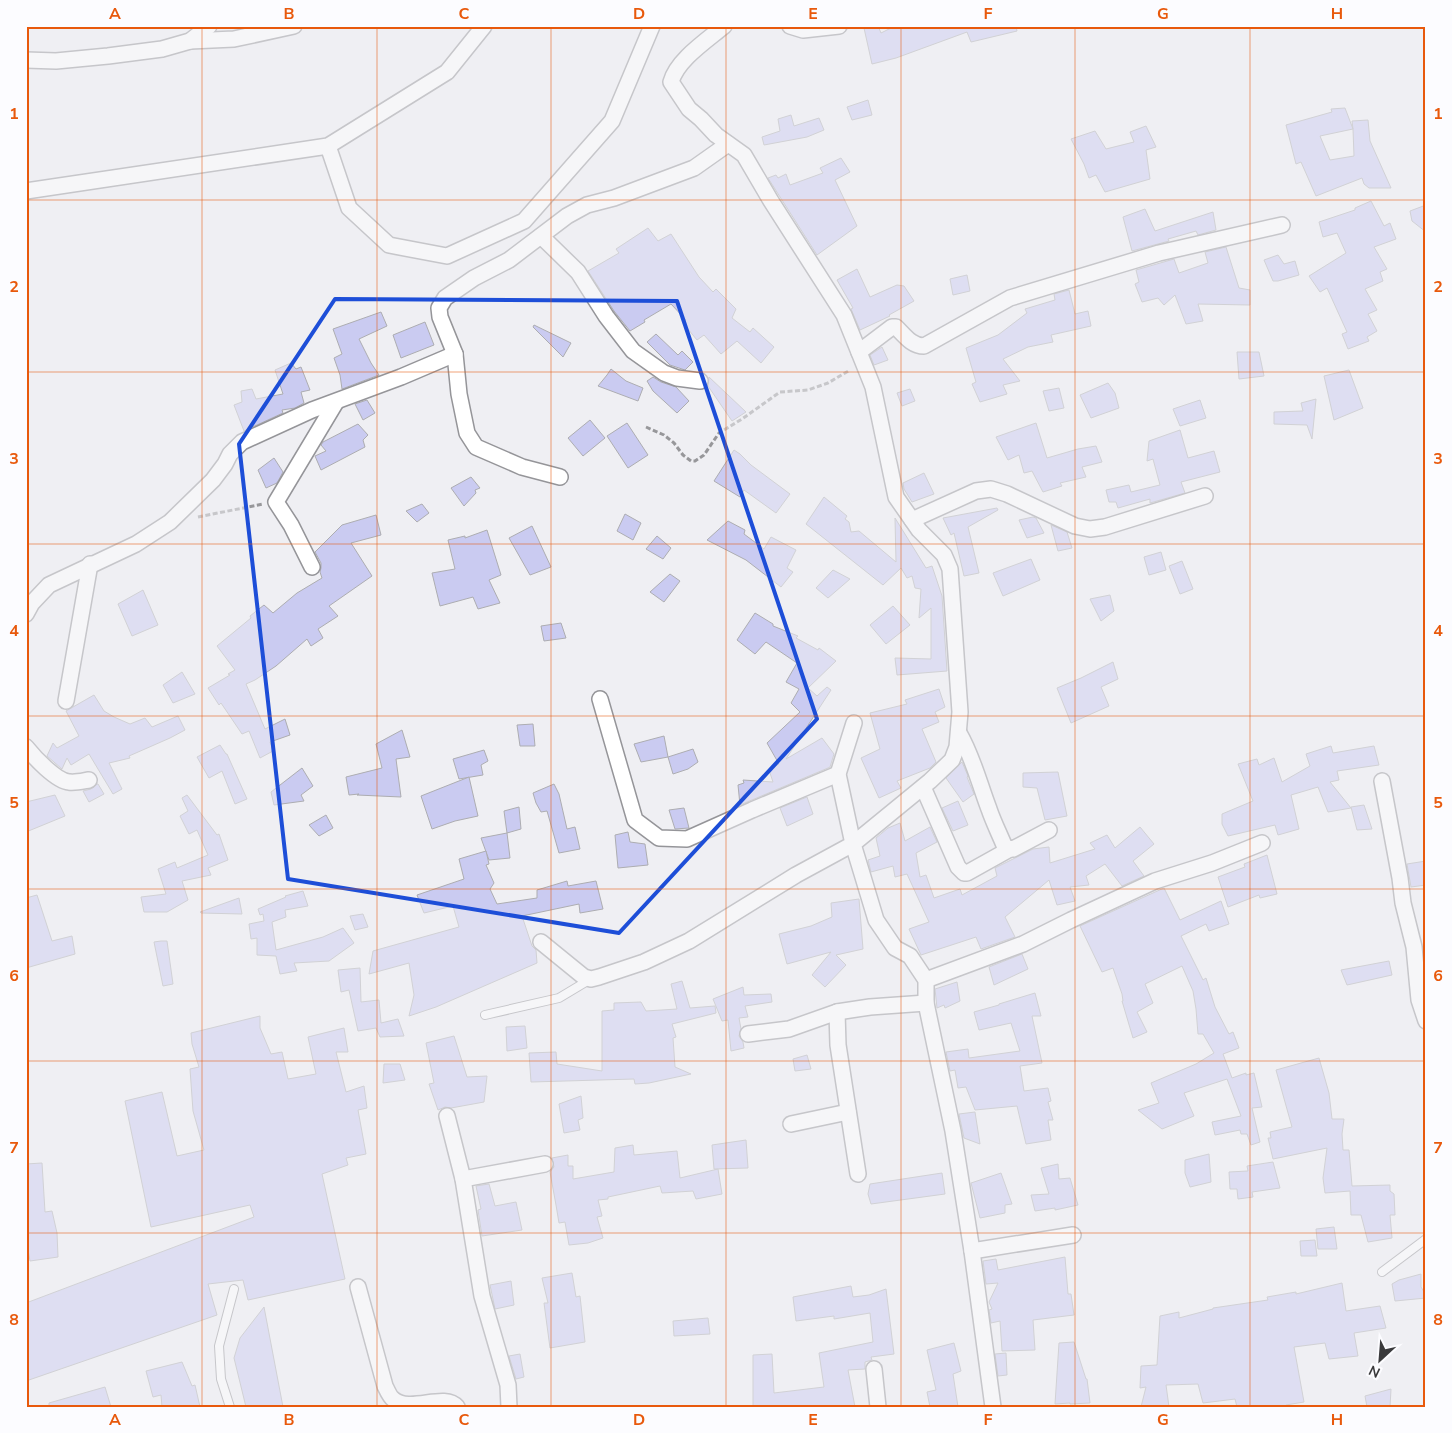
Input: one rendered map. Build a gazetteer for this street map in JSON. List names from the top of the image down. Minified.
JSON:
{"north":"bottom left","grid":{"columns":["A","B","C","D","E","F","G","H"],"rows":["1","2","3","4","5","6","7","8"]}}
